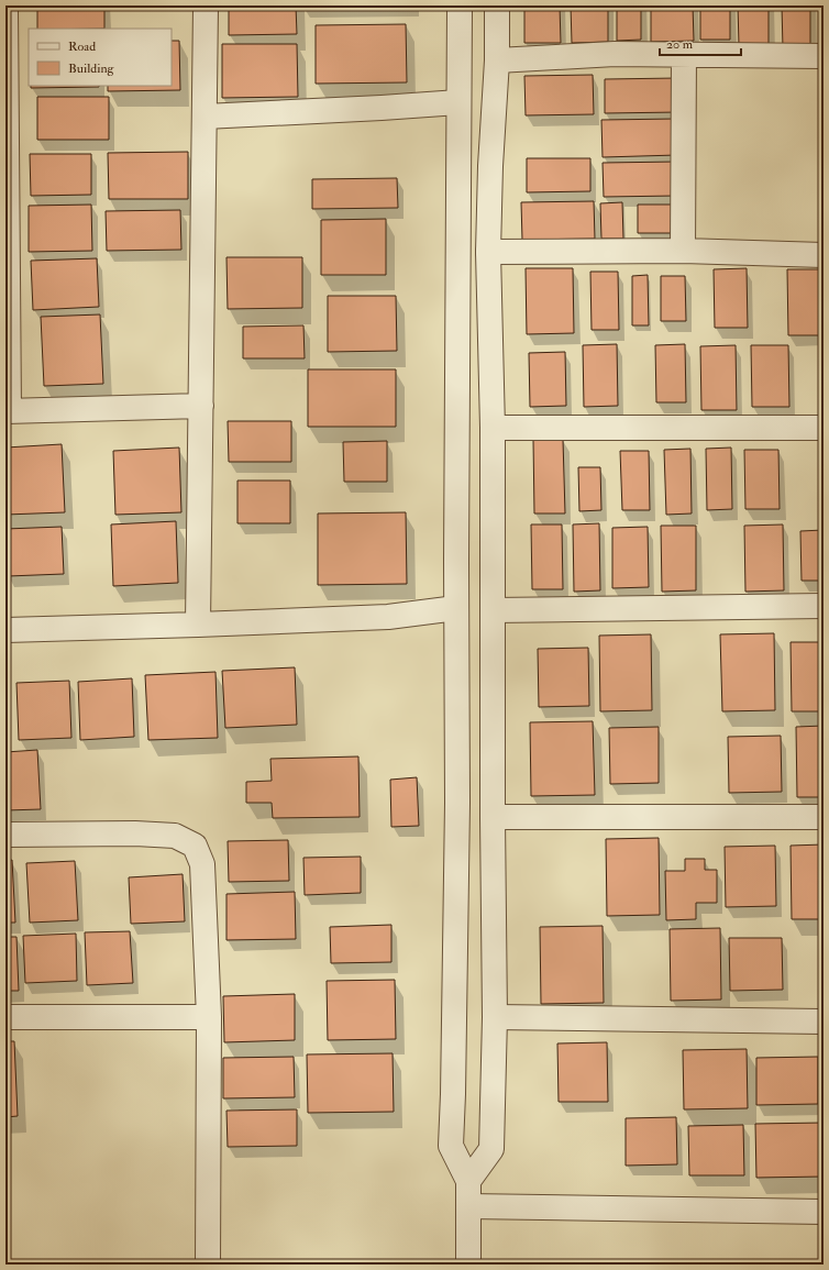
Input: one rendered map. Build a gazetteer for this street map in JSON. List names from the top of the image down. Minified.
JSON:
{"legend":["Road","Building"],"scale_bar":"20 m"}
